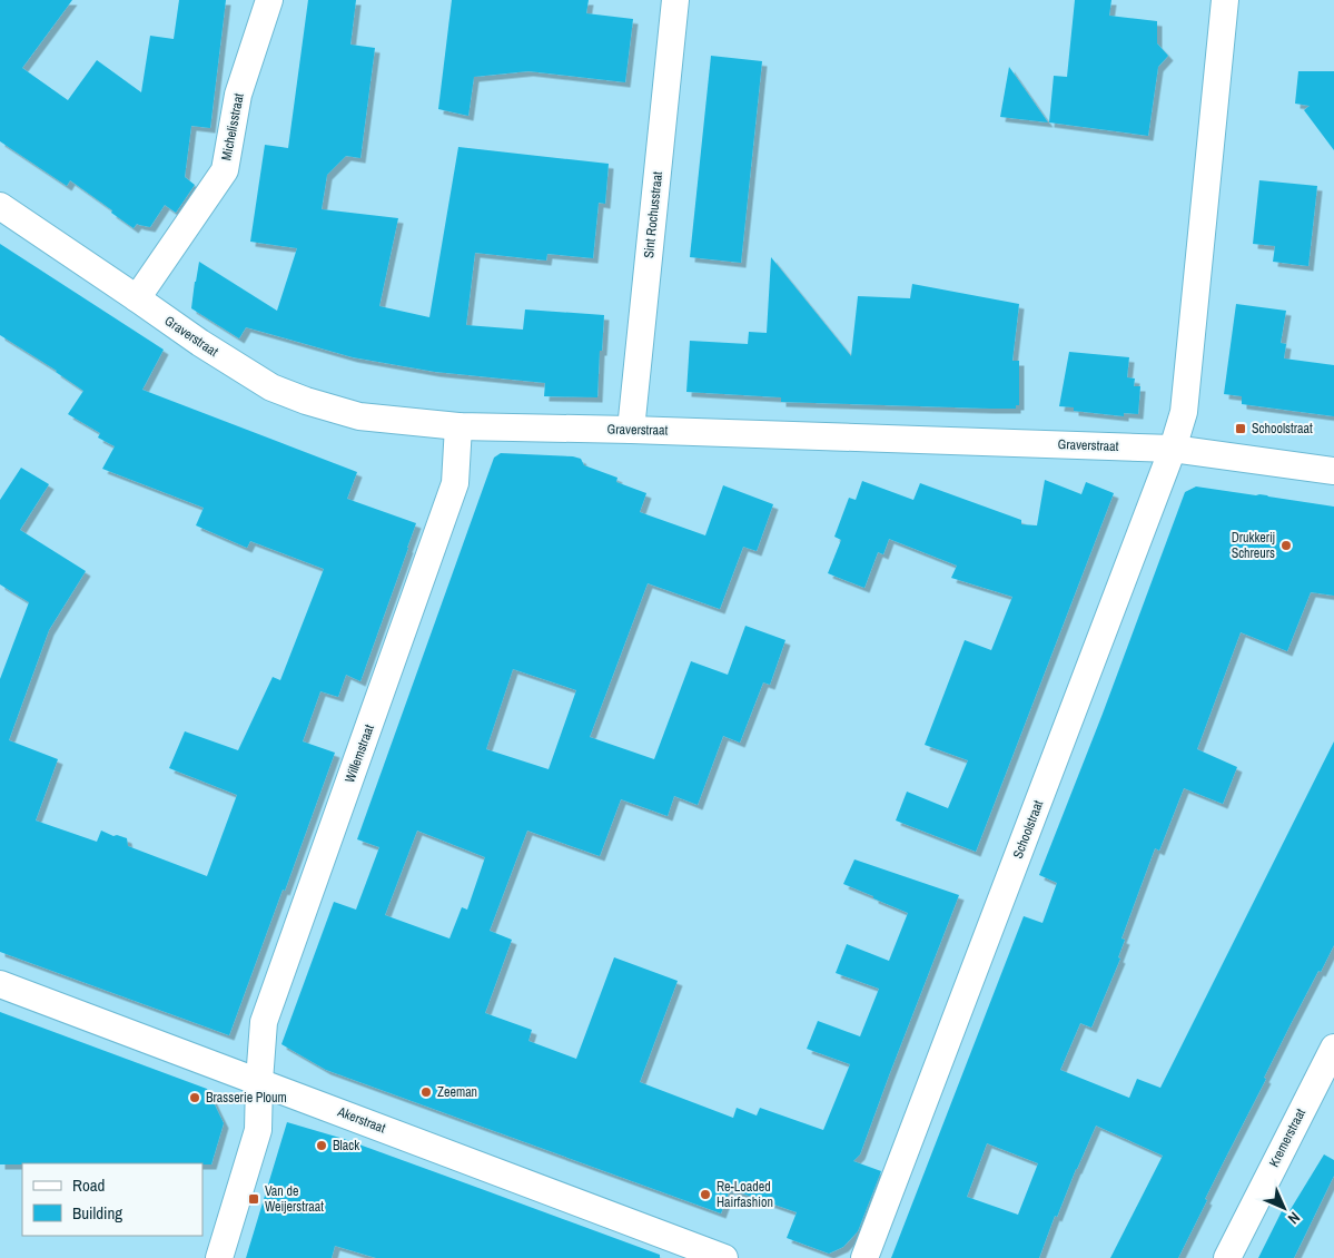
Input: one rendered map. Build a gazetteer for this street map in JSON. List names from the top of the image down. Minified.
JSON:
{"streets":{"street":["Michelisstraat","Sint Rochusstraat","Graverstraat","Willemstraat","Schoolstraat","Akerstraat","Kremerstraat"]},"crossings":[["Michelisstraat","Graverstraat"],["Sint Rochusstraat","Graverstraat"],["Graverstraat","Willemstraat"],["Graverstraat","Schoolstraat"],["Willemstraat","Akerstraat"]],"places":{"transit":["Schoolstraat","Van de Weijerstraat"],"other":["Drukkerij Schreurs","Zeeman","Brasserie Ploum","Black","Re-Loaded Hairfashion"]},"legend":["Road","Building"],"north":"bottom right"}
